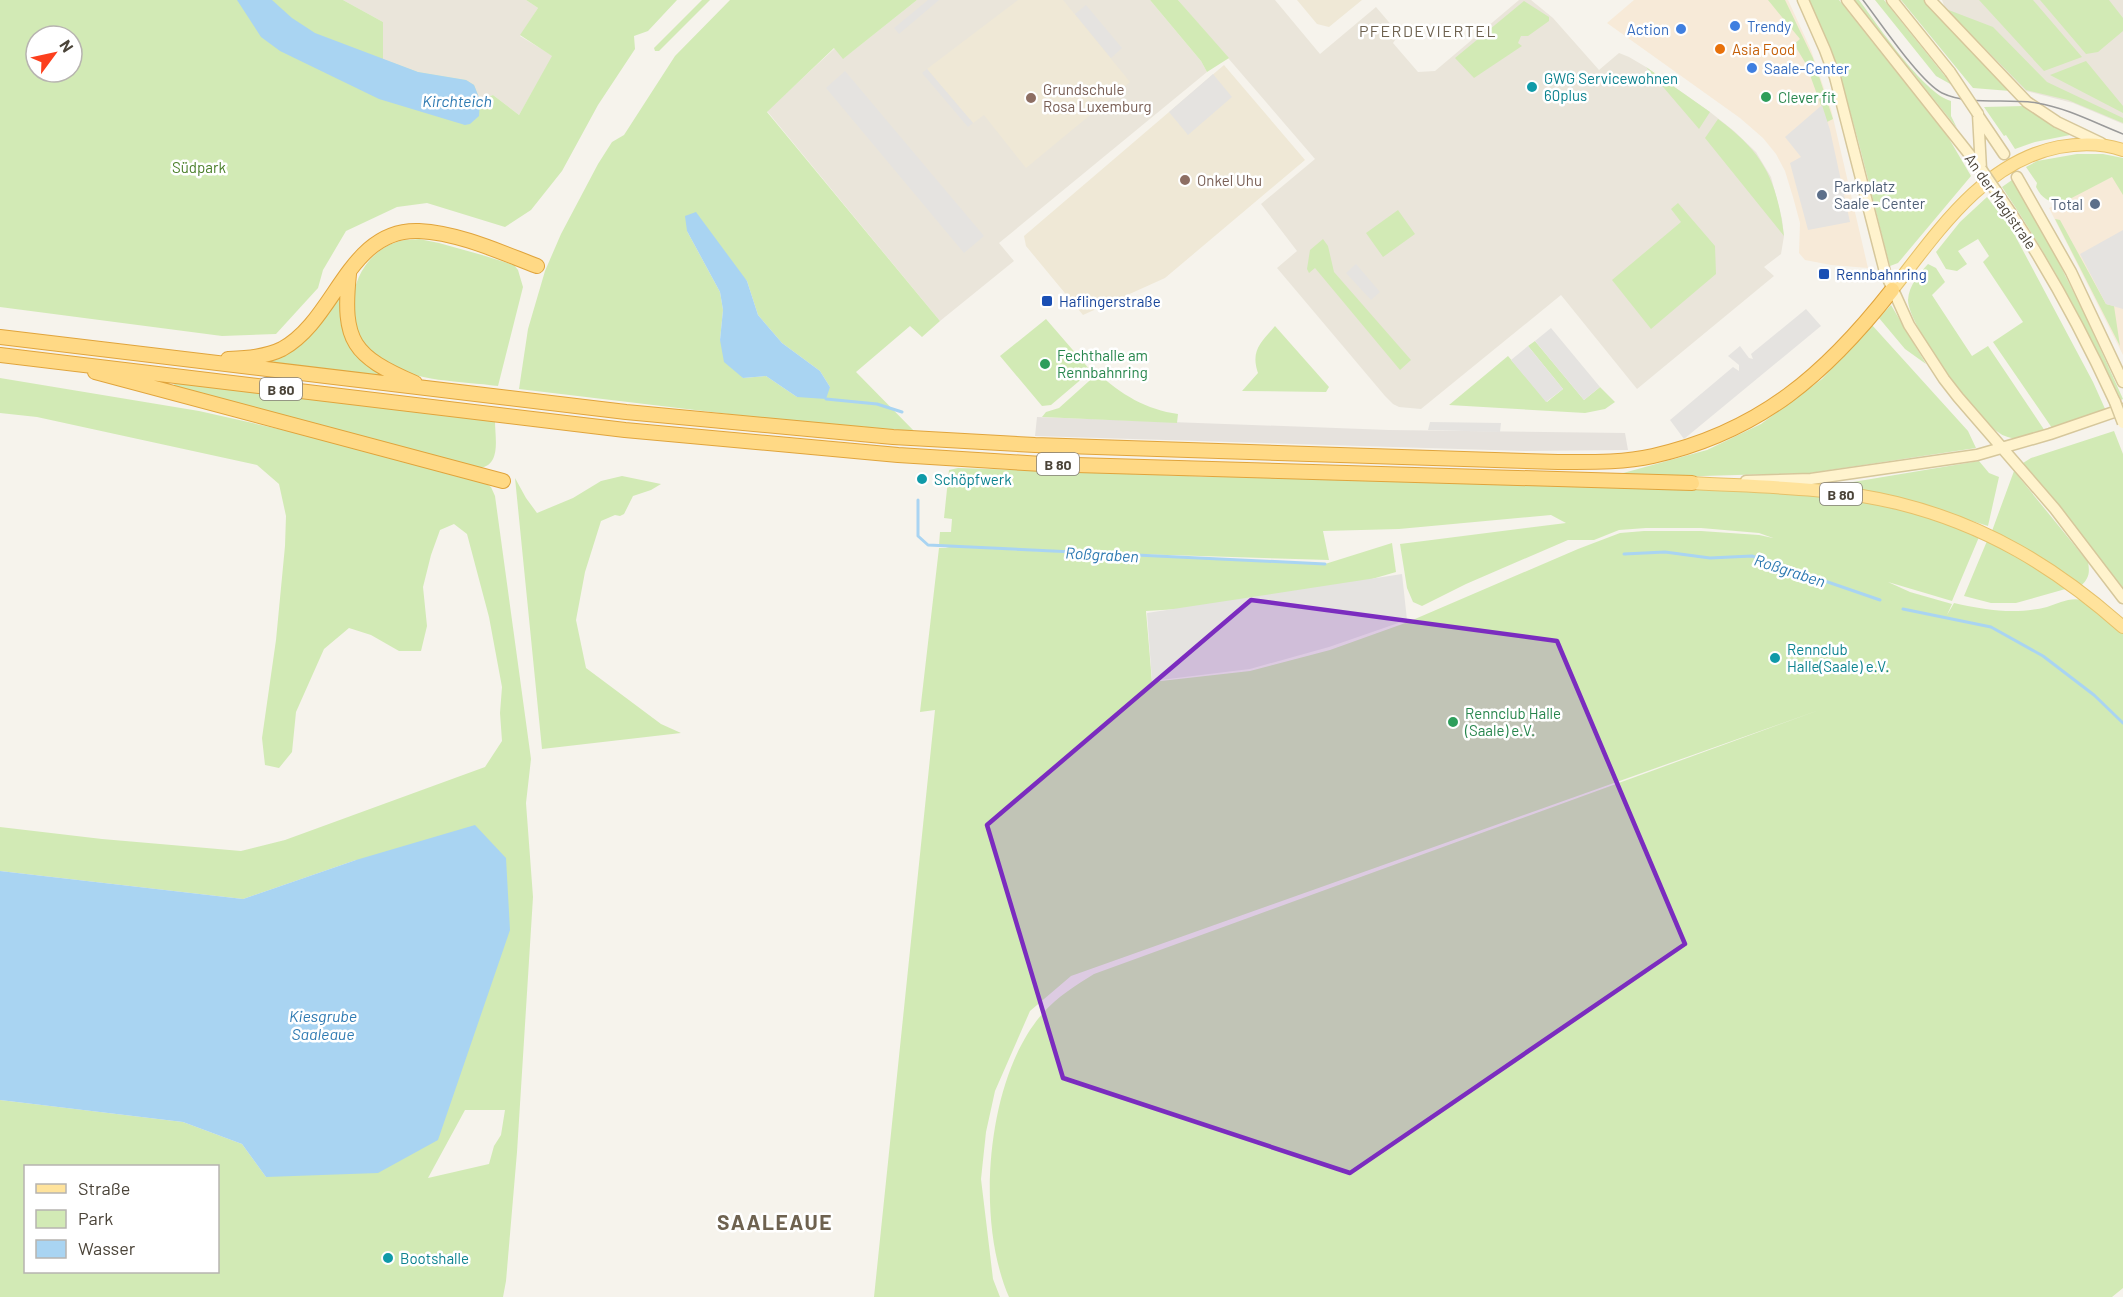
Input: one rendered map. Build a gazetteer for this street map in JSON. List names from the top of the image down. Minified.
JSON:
{"streets":{"highway":["B 80"],"main road":["An der Magistrale"]},"districts":["PFERDEVIERTEL","SAALEAUE"],"water":["Kirchteich","Roßgraben","Kiesgrube Saaleaue"],"parks":["Südpark"],"places":{"other":["Trendy","Action","Asia Food","Saale-Center","GWG Servicewohnen 60plus","Clever fit","Grundschule Rosa Luxemburg","Onkel Uhu","Parkplatz Saale - Center","Total","Fechthalle am Rennbahnring","Schöpfwerk","Rennclub Halle(Saale) e.V.","Rennclub Halle (Saale) e.V.","Bootshalle"],"transit":["Rennbahnring","Haflingerstraße"]},"legend":["Straße","Park","Wasser"],"north":"top right"}
